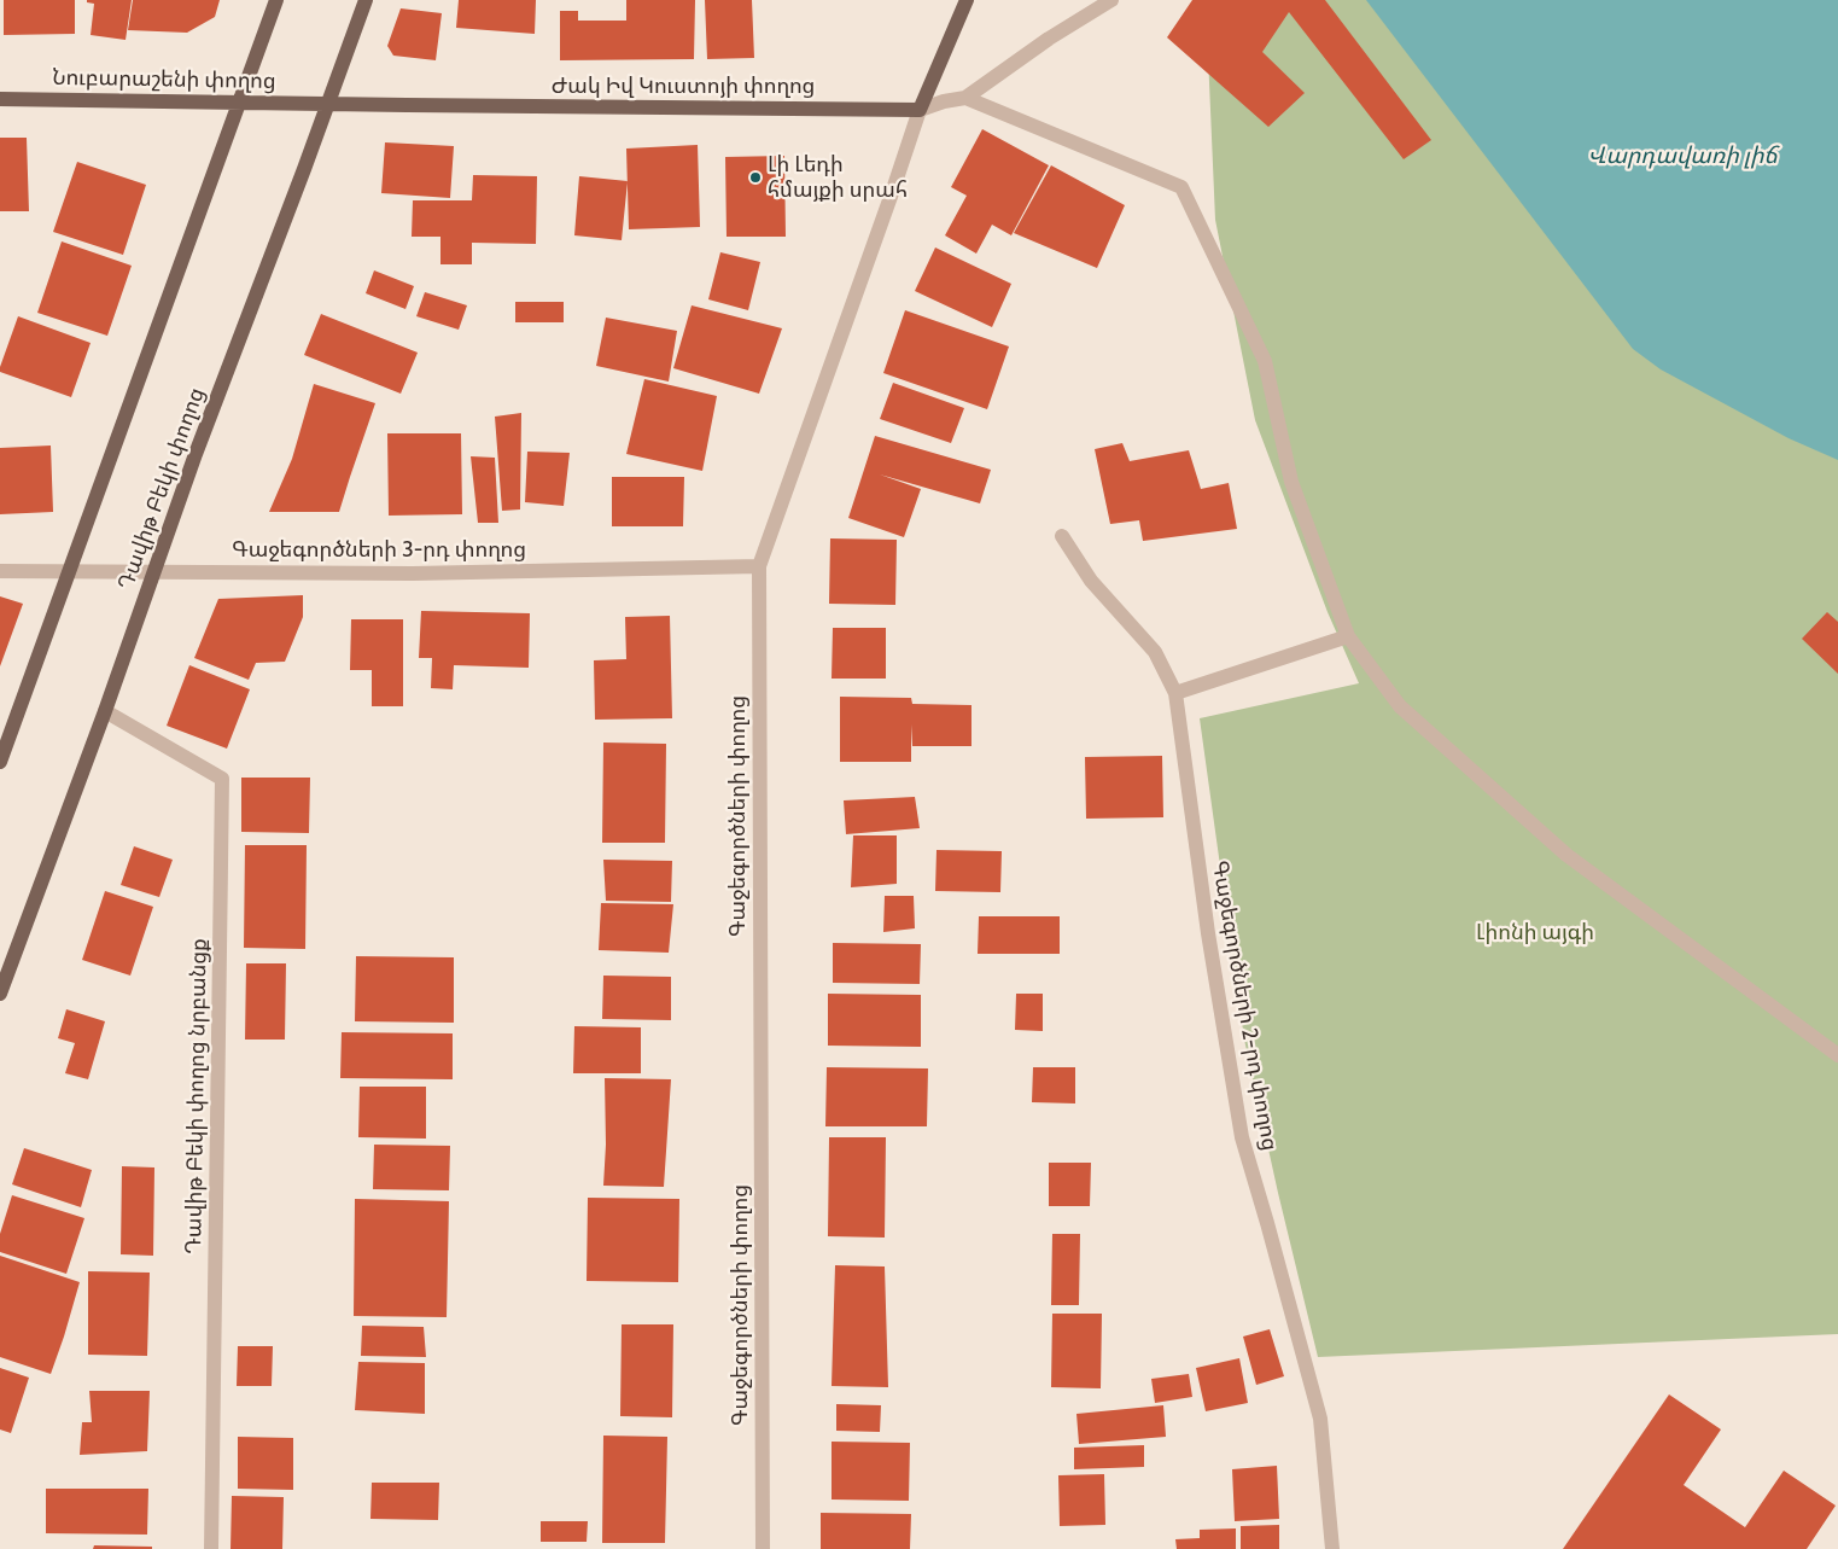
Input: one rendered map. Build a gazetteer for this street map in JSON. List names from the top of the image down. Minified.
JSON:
{"streets":{"main road":["Նուբարաշենի փողոց","Ժակ Իվ Կուստոյի փողոց","Դավիթ Բեկի փողոց"],"street":["Գաջեգործների 3-րդ փողոց","Գաջեգործների փողոց","Գաջեգործների 2-րդ փողոց","Դավիթ Բեկի փողոց նրբանցք"]},"crossings":[["Նուբարաշենի փողոց","Ժակ Իվ Կուստոյի փողոց"],["Նուբարաշենի փողոց","Դավիթ Բեկի փողոց"],["Ժակ Իվ Կուստոյի փողոց","Դավիթ Բեկի փողոց"],["Ժակ Իվ Կուստոյի փողոց","Գաջեգործների փողոց"],["Դավիթ Բեկի փողոց","Գաջեգործների 3-րդ փողոց"],["Դավիթ Բեկի փողոց","Դավիթ Բեկի փողոց նրբանցք"],["Գաջեգործների 3-րդ փողոց","Գաջեգործների փողոց"]],"water":["Վարդավառի լիճ"],"parks":["Լիոնի այգի"],"places":["Լի Լեդի հմայքի սրահ"]}
